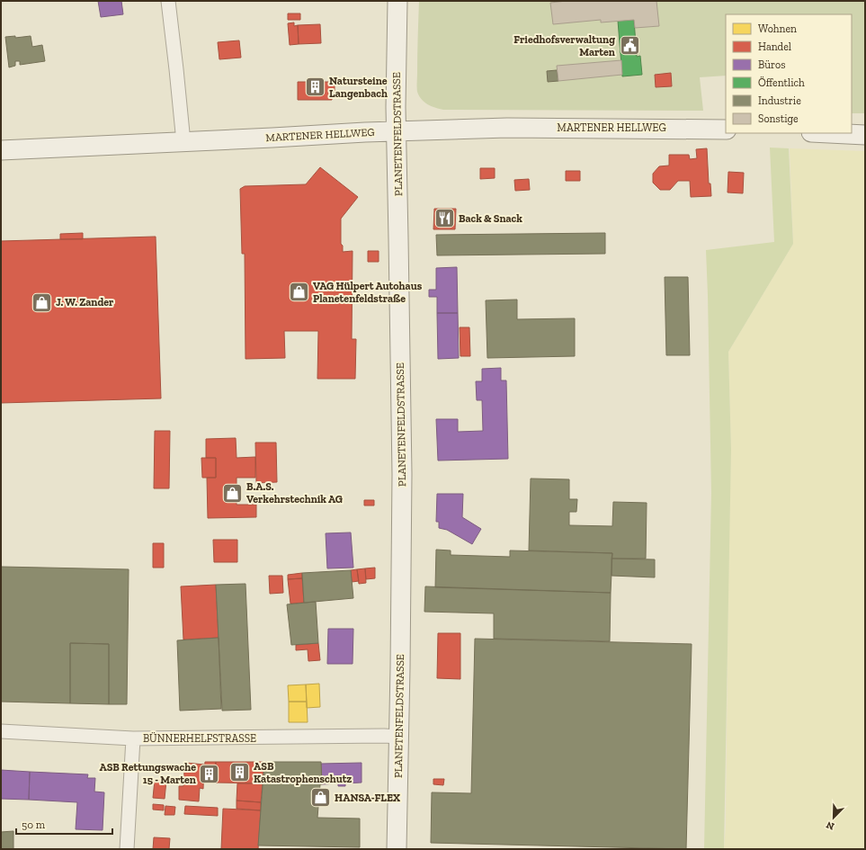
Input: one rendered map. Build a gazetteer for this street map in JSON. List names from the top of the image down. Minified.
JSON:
{"streets":{"street":["MARTENER HELLWEG","PLANETENFELDSTRASSE","BÜNNERHELFSTRASSE"]},"crossings":[["MARTENER HELLWEG","PLANETENFELDSTRASSE"],["PLANETENFELDSTRASSE","BÜNNERHELFSTRASSE"]],"places":{"public building":["Friedhofsverwaltung Marten"],"building":["Natursteine Langenbach","ASB Katastrophenschutz","ASB Rettungswache 15 - Marten"],"restaurant":["Back & Snack"],"shop":["VAG Hülpert Autohaus Planetenfeldstraße","J. W. Zander","B.A.S. Verkehrstechnik AG","HANSA-FLEX"]},"legend":["Wohnen","Handel","Büros","Öffentlich","Industrie","Sonstige"],"scale_bar":"50 m","north":"bottom left"}
